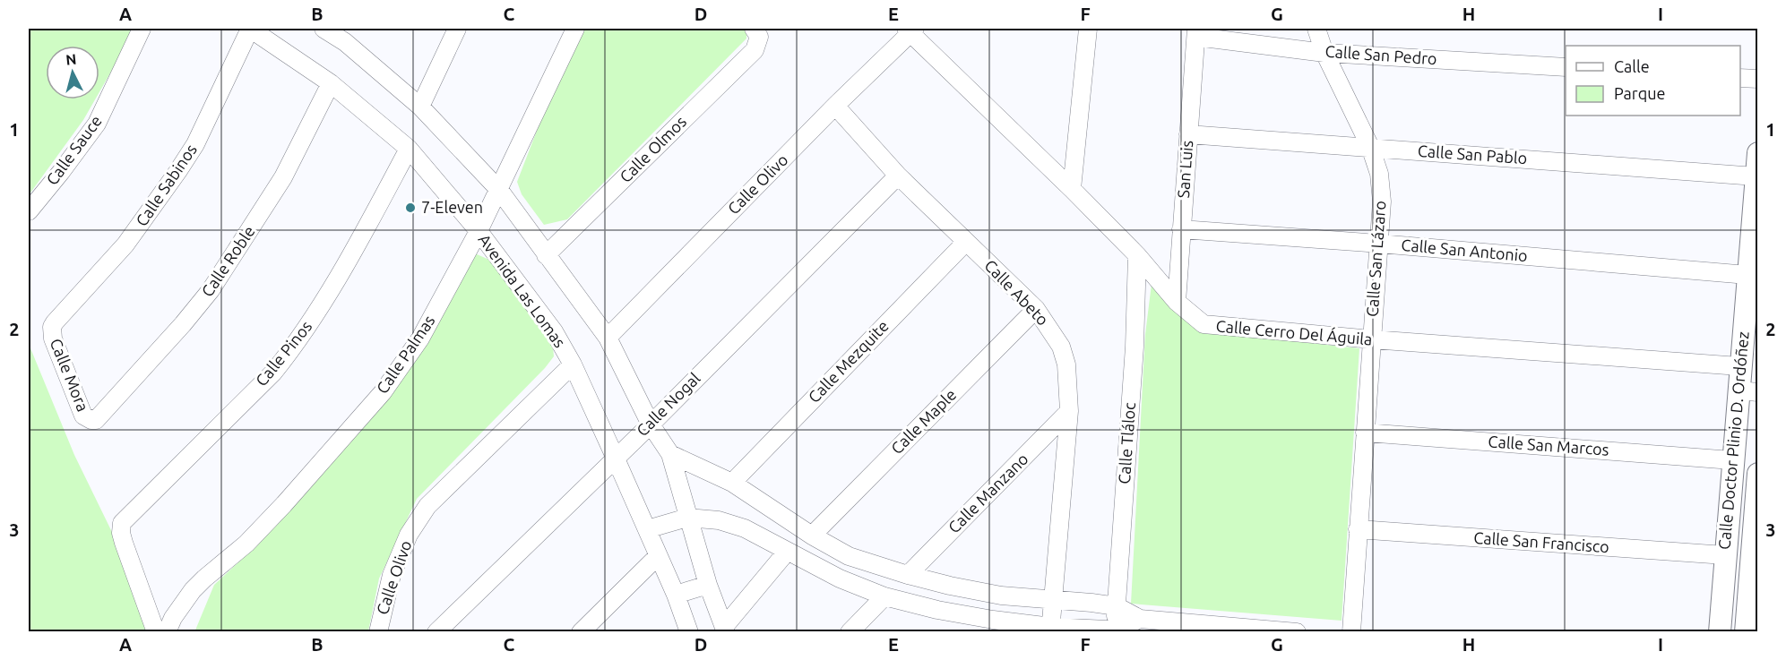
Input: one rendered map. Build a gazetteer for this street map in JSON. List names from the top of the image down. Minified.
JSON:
{"streets":{"street":["Calle San Pedro","Calle Olmos","Calle Sauce","Calle San Pablo","San Luis","Calle Olivo","Calle Sabinos","Calle San Antonio","Calle San Lázaro","Calle Roble","Avenida Las Lomas","Calle Abeto","Calle Cerro Del Águila","Calle Pinos","Calle Palmas","Calle Mezquite","Calle Mora","Calle Nogal","Calle Maple","Calle Doctor Plinio D. Ordóñez","Calle Tláloc","Calle San Marcos","Calle Manzano","Calle San Francisco"]},"crossings":[["Calle San Pedro","San Luis"],["Calle San Pedro","Calle San Lázaro"],["Calle San Pablo","San Luis"],["Calle San Pablo","Calle San Lázaro"],["Calle San Pablo","Calle Doctor Plinio D. Ordóñez"],["San Luis","Calle San Antonio"],["San Luis","Calle Cerro Del Águila"],["Calle Olivo","Avenida Las Lomas"],["Calle Olivo","Calle Abeto"],["Calle Olivo","Calle Cerro Del Águila"],["Calle Sabinos","Avenida Las Lomas"],["Calle Sabinos","Calle Mora"],["Calle San Antonio","Calle San Lázaro"],["Calle San Antonio","Calle Doctor Plinio D. Ordóñez"],["Calle San Lázaro","Calle Cerro Del Águila"],["Calle San Lázaro","Calle San Marcos"],["Calle San Lázaro","Calle San Francisco"],["Calle Roble","Avenida Las Lomas"],["Calle Roble","Calle Mora"],["Avenida Las Lomas","Calle Pinos"],["Avenida Las Lomas","Calle Palmas"],["Avenida Las Lomas","Calle Nogal"],["Calle Abeto","Calle Mezquite"],["Calle Abeto","Calle Nogal"],["Calle Abeto","Calle Maple"],["Calle Abeto","Calle Manzano"],["Calle Cerro Del Águila","Calle Doctor Plinio D. Ordóñez"],["Calle Cerro Del Águila","Calle Tláloc"],["Calle Doctor Plinio D. Ordóñez","Calle San Marcos"],["Calle Doctor Plinio D. Ordóñez","Calle San Francisco"]],"places":["7-Eleven"],"legend":["Calle","Parque"],"north":"top","grid":{"columns":["A","B","C","D","E","F","G","H","I"],"rows":["1","2","3"]}}
